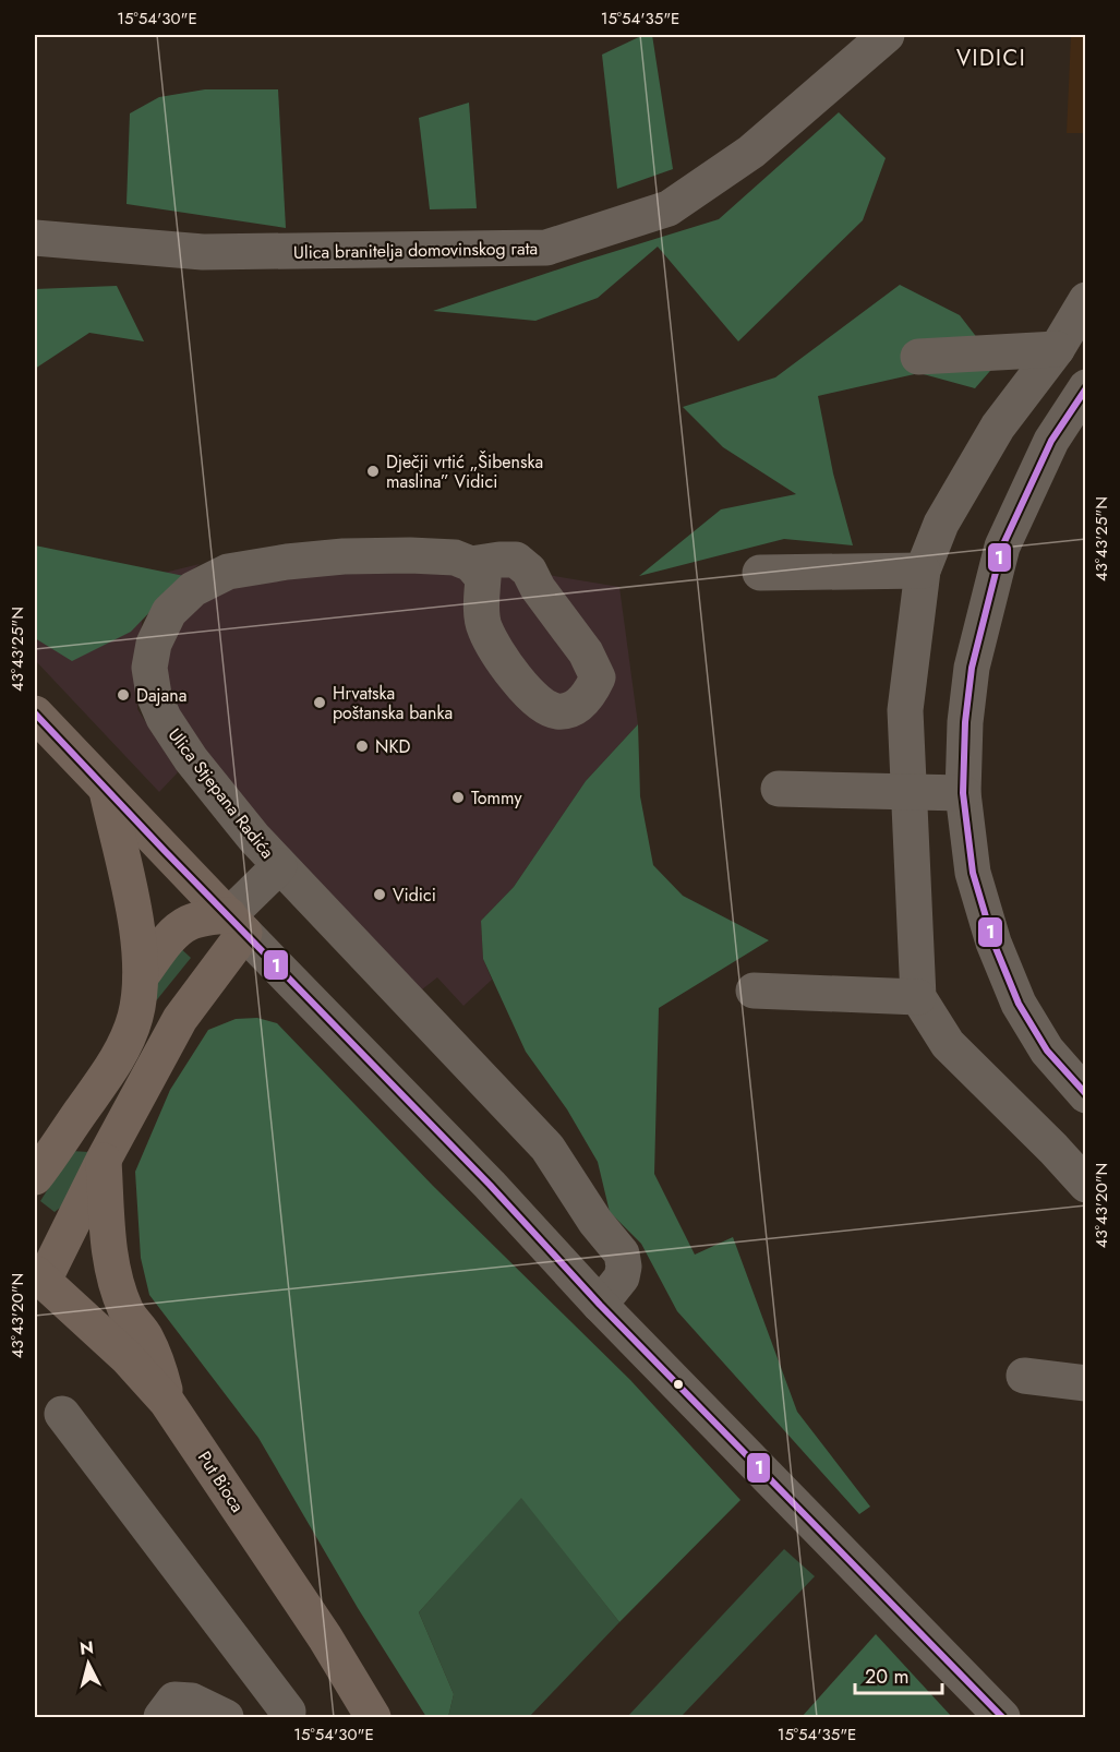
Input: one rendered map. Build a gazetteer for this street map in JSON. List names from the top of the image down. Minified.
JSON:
{"streets":{"main road":["Put Bioca"],"street":["Ulica branitelja domovinskog rata","Ulica Stjepana Radića"]},"districts":["VIDICI"],"places":["Dječji vrtić „Šibenska maslina” Vidici","Dajana","Hrvatska poštanska banka","NKD","Tommy","Vidici"],"lines":["transit line 1"],"scale_bar":"20 m","north":"top","coordinates":["15°54'30\"E","15°54'35\"E","43°43'25\"N","43°43'20\"N"]}
